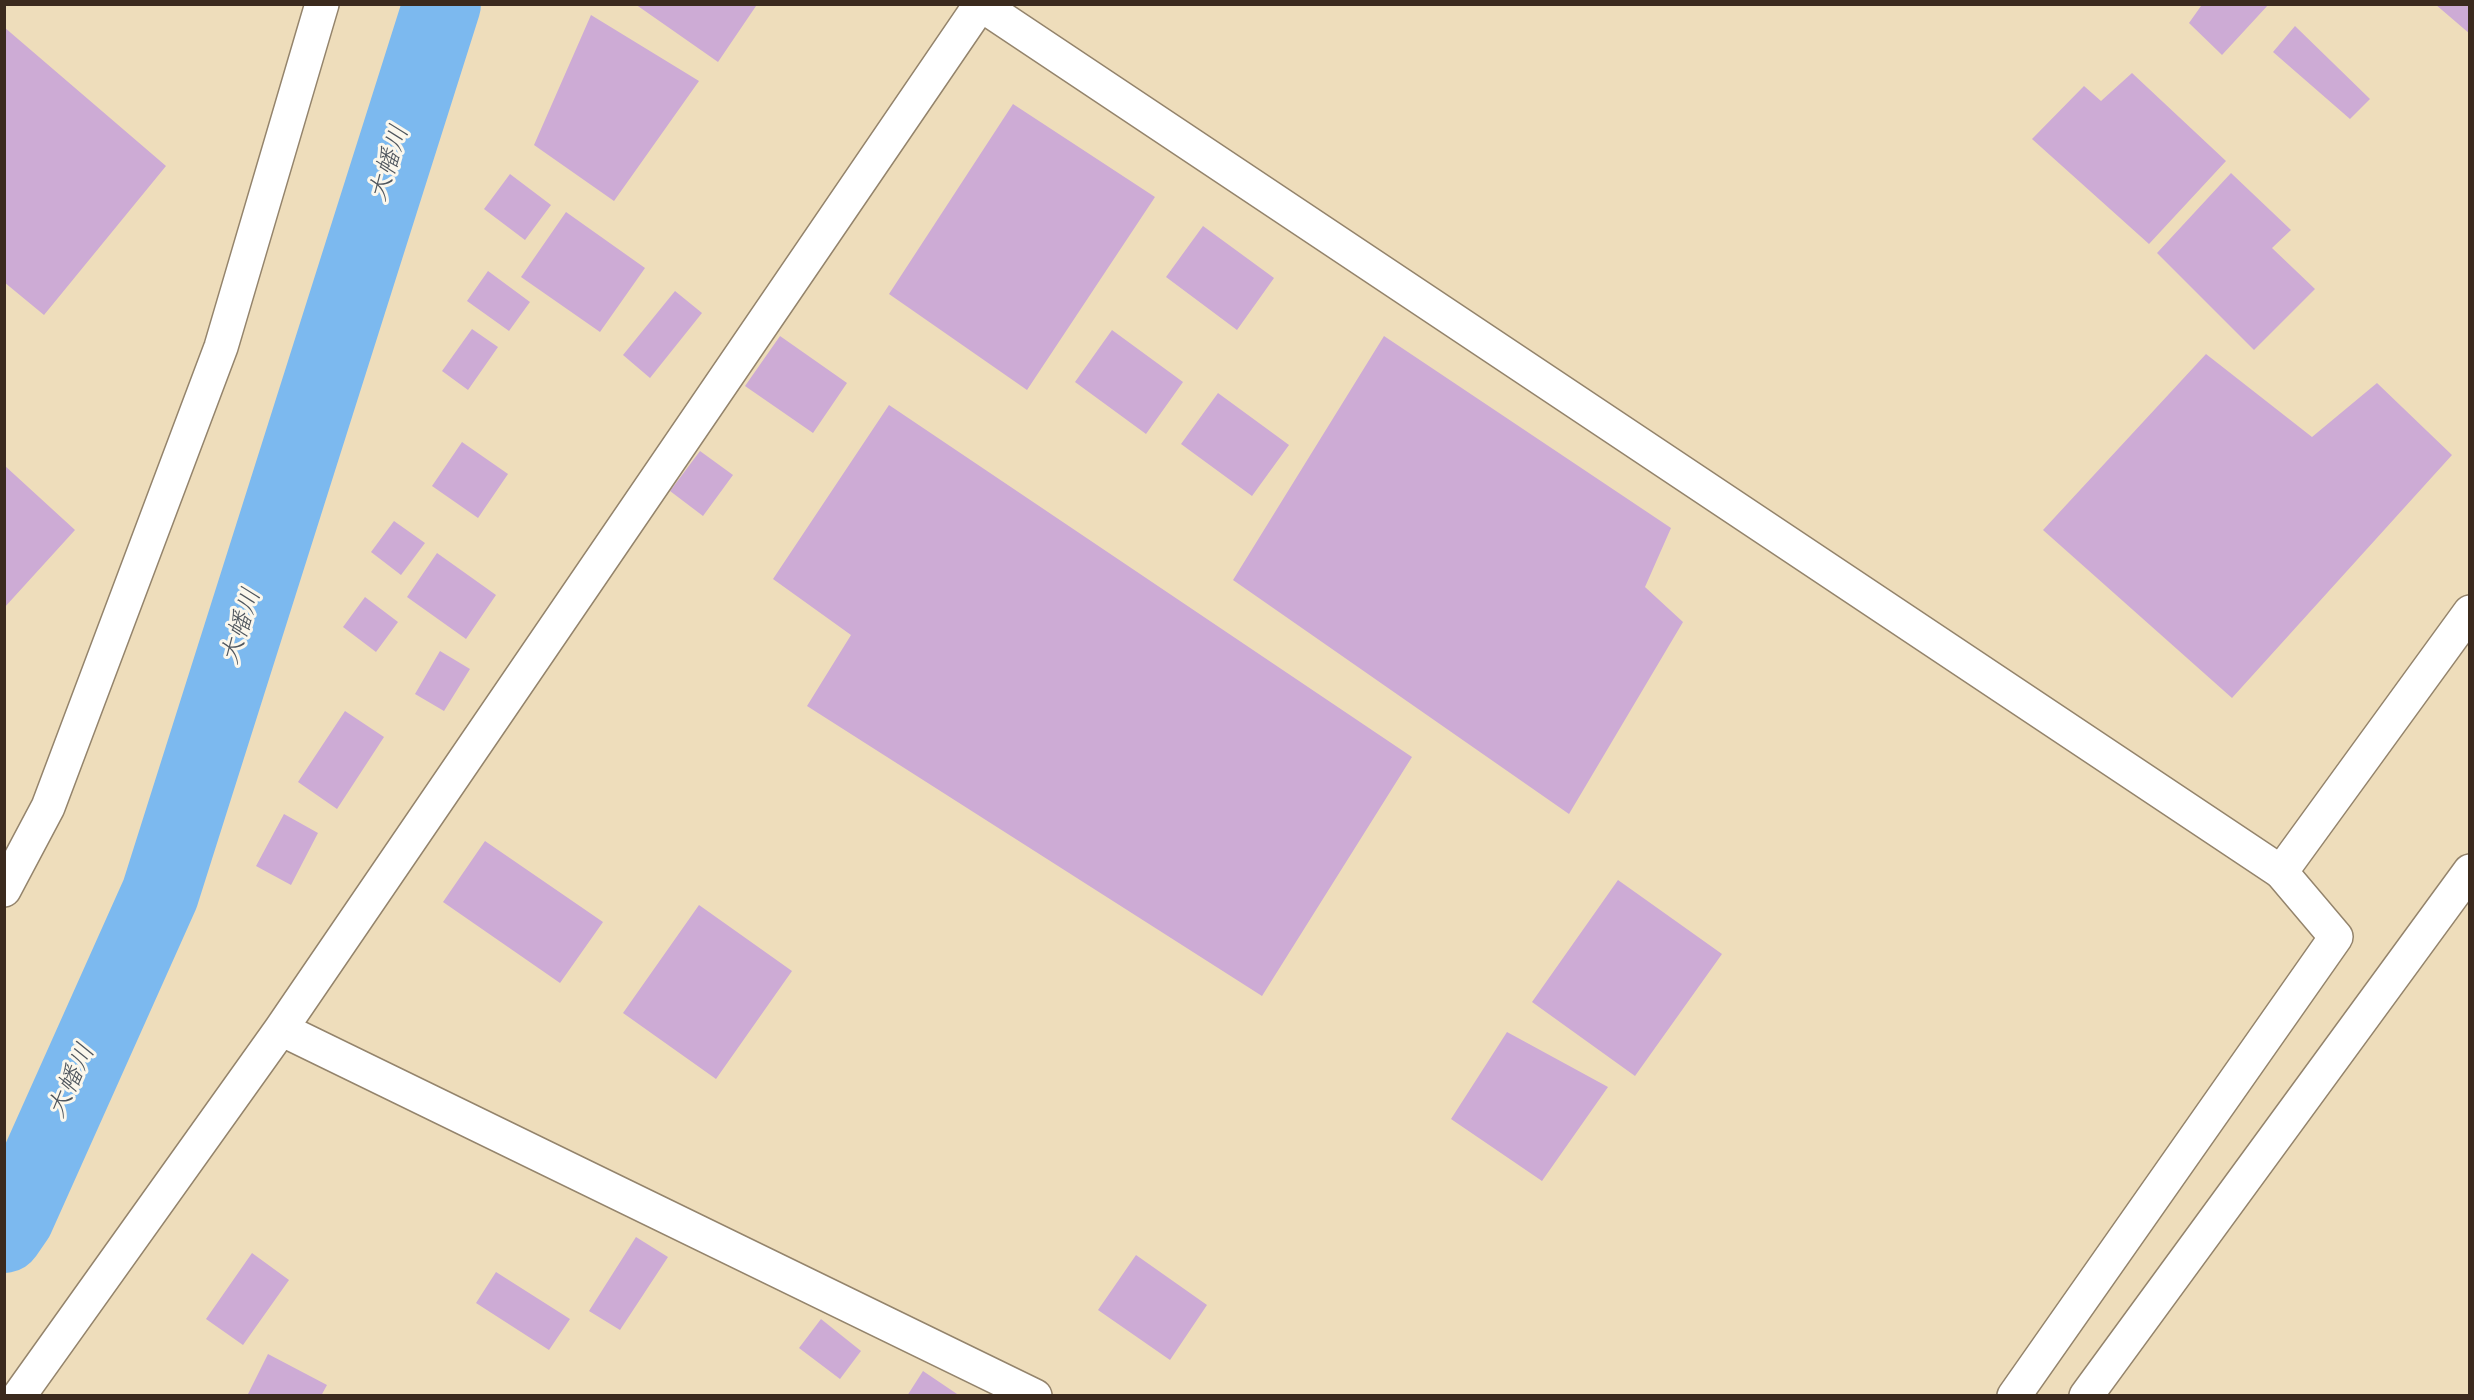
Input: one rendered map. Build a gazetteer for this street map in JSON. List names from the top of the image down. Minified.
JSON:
{"water":["大幡川"]}
